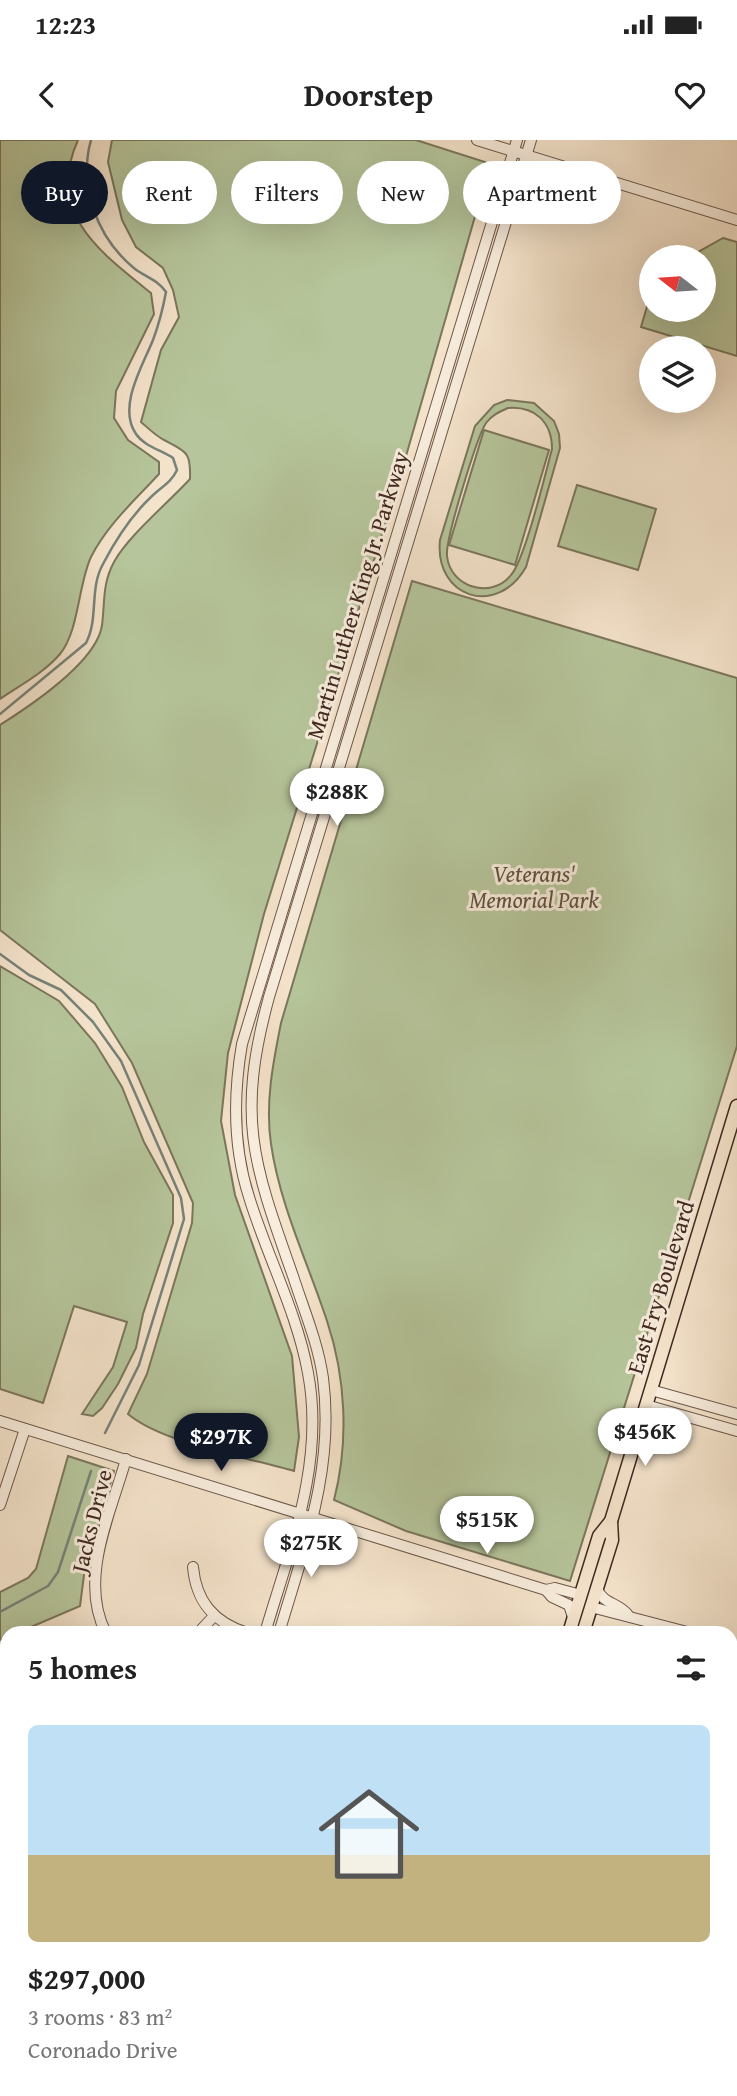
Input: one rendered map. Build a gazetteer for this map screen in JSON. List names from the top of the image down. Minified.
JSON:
{"streets":{"main road":["East Fry Boulevard"],"street":["Martin Luther King Jr. Parkway","Jacks Drive"]},"parks":["Veterans' Memorial Park"],"north":"left","page":{"status":"12:23","header":"Doorstep","chip":["Buy","Rent","Filters","New","Apartment"],"price":["$288K","$456K","$297K","$515K","$275K"],"heading":"5 homes","list":[{"name":"$297,000","note":"3 rooms · 83 m² · Coronado Drive"}]}}
